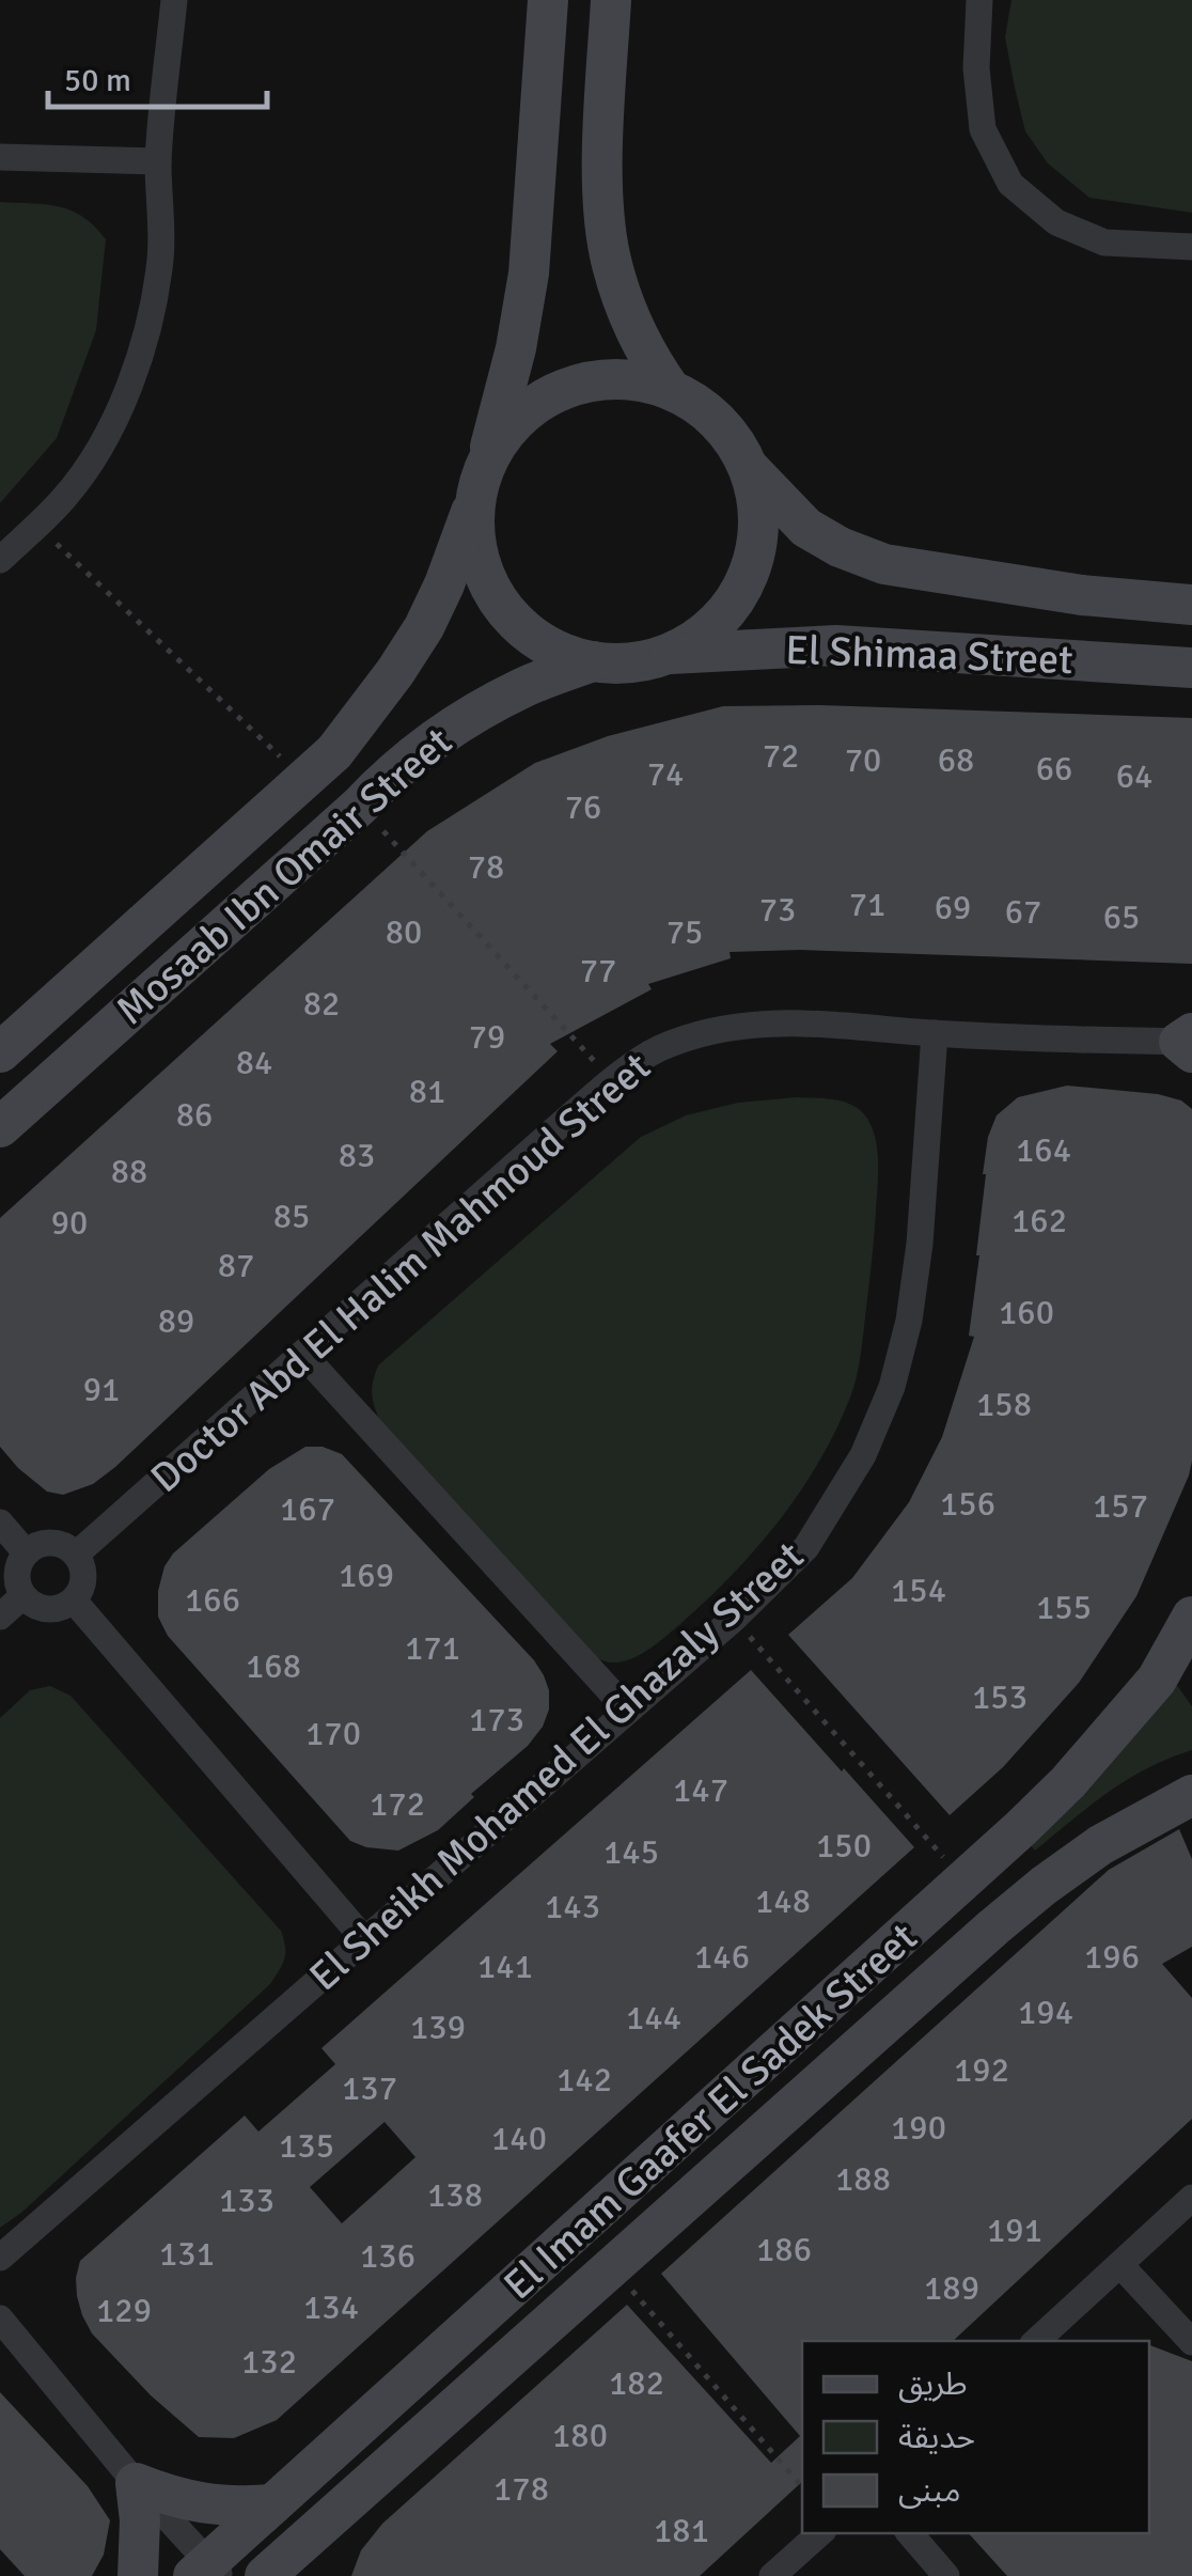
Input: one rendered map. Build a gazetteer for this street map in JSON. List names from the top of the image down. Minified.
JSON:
{"streets":{"street":["El Shimaa Street","Mosaab Ibn Omair Street","Doctor Abd El Halim Mahmoud Street","El Sheikh Mohamed El Ghazaly Street","El Imam Gaafer El Sadek Street"]},"crossings":[["El Shimaa Street","Mosaab Ibn Omair Street"],["Doctor Abd El Halim Mahmoud Street","El Sheikh Mohamed El Ghazaly Street"]],"house_numbers":["72","70","68","66","74","64","76","78","71","69","73","67","65","80","75","77","82","79","84","81","86","164","83","88","85","162","90","87","160","89","91","158","156","157","167","169","154","166","155","171","168","153","173","170","147","172","150","145","148","143","146","196","141","194","144","139","192","142","137","190","140","135","188","138","133","191","186","131","136","189","134","129","132","182","180","178","181"],"legend":["طريق","حديقة","مبنى"],"scale_bar":"50 m"}
